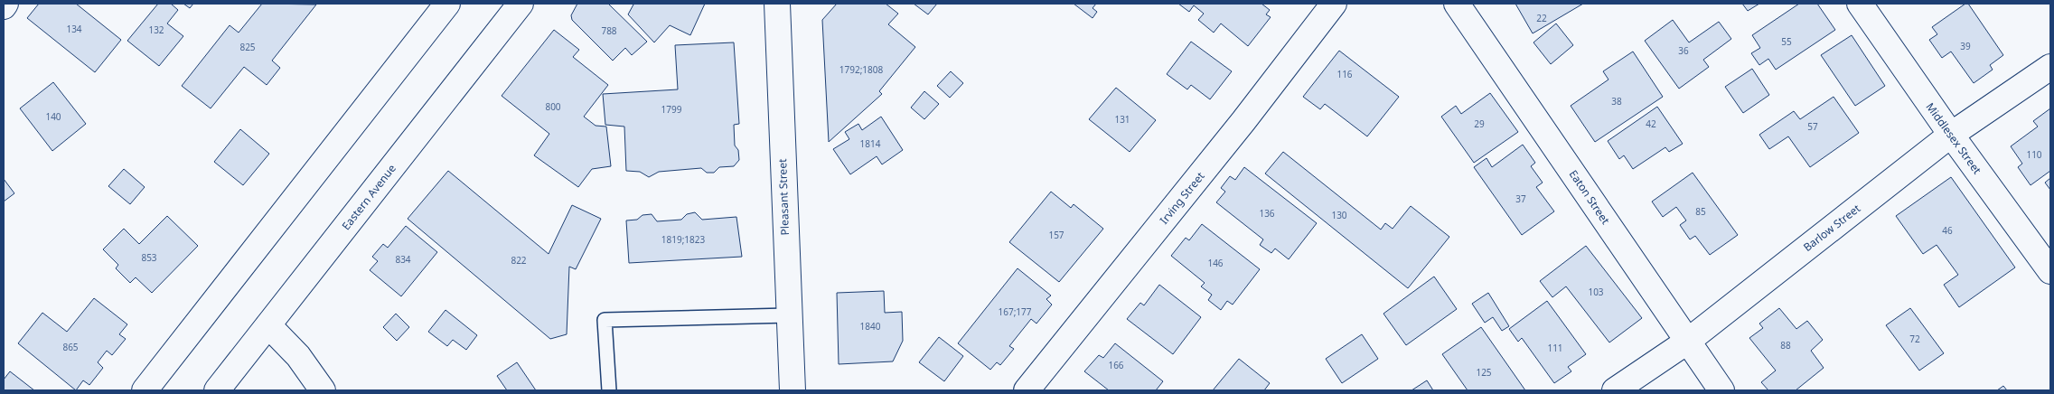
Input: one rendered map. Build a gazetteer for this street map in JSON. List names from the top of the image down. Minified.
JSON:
{"streets":{"street":["Middlesex Street","Eastern Avenue","Pleasant Street","Eaton Street","Irving Street","Barlow Street"]},"crossings":[["Middlesex Street","Barlow Street"],["Eaton Street","Barlow Street"]],"house_numbers":["22","134","132","788","55","39","825","36","1792;1808","116","38","800","1799","140","131","29","42","57","1814","110","37","85","136","130","46","157","1819;1823","853","834","822","146","103","167;177","1840","72","88","865","111","166","125"]}
